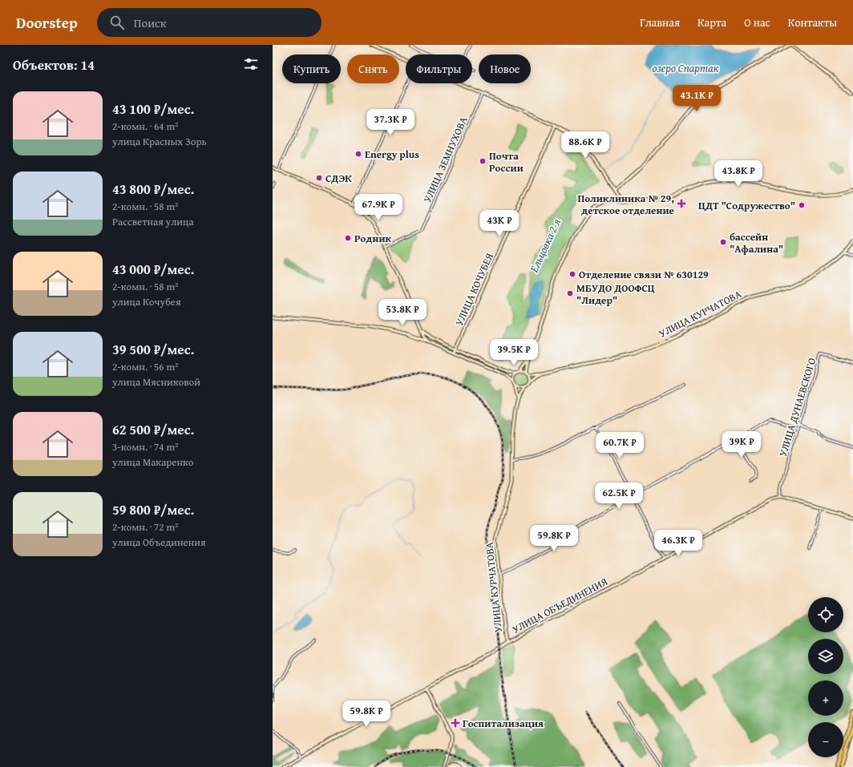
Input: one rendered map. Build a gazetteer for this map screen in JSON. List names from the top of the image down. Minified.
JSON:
{"streets":{"main road":["УЛИЦА КОЧУБЕЯ","УЛИЦА КУРЧАТОВА","УЛИЦА ОБЪЕДИНЕНИЯ"],"street":["УЛИЦА ЗЕМНУХОВА","УЛИЦА ДУНАЕВСКОГО"]},"crossings":[["УЛИЦА КУРЧАТОВА","УЛИЦА ОБЪЕДИНЕНИЯ"],["УЛИЦА ДУНАЕВСКОГО","УЛИЦА ОБЪЕДИНЕНИЯ"]],"water":["озеро Спартак","Ельцовка 2-я"],"places":{"other":["Energy plus","Почта России","СДЭК","ЦДТ \"Содружество\"","Родник","бассейн \"Афалина\"","Отделение связи № 630129","МБУДО ДООФСЦ \"Лидер\""],"health":["Поликлиника № 29, детское отделение","Госпитализация"]},"page":{"header":"Doorstep","search":"Поиск","nav":["Главная","Карта","О нас","Контакты"],"heading":"Объектов: 14","chip":["Купить","Снять","Фильтры","Новое"],"list":[{"name":"43 100 ₽/мес.","note":"2-комн. · 64 m² · улица Красных Зорь"},{"name":"43 800 ₽/мес.","note":"2-комн. · 58 m² · Рассветная улица"},{"name":"43 000 ₽/мес.","note":"2-комн. · 58 m² · улица Кочубея"},{"name":"39 500 ₽/мес.","note":"2-комн. · 56 m² · улица Мясниковой"},{"name":"62 500 ₽/мес.","note":"3-комн. · 74 m² · улица Макаренко"},{"name":"59 800 ₽/мес.","note":"2-комн. · 72 m² · улица Объединения"}],"price":["43.1K ₽","37.3K ₽","88.6K ₽","43.8K ₽","67.9K ₽","43K ₽","53.8K ₽","39.5K ₽","39K ₽","60.7K ₽","62.5K ₽","59.8K ₽","46.3K ₽","59.8K ₽"],"map_buttons":["+","−"]}}
